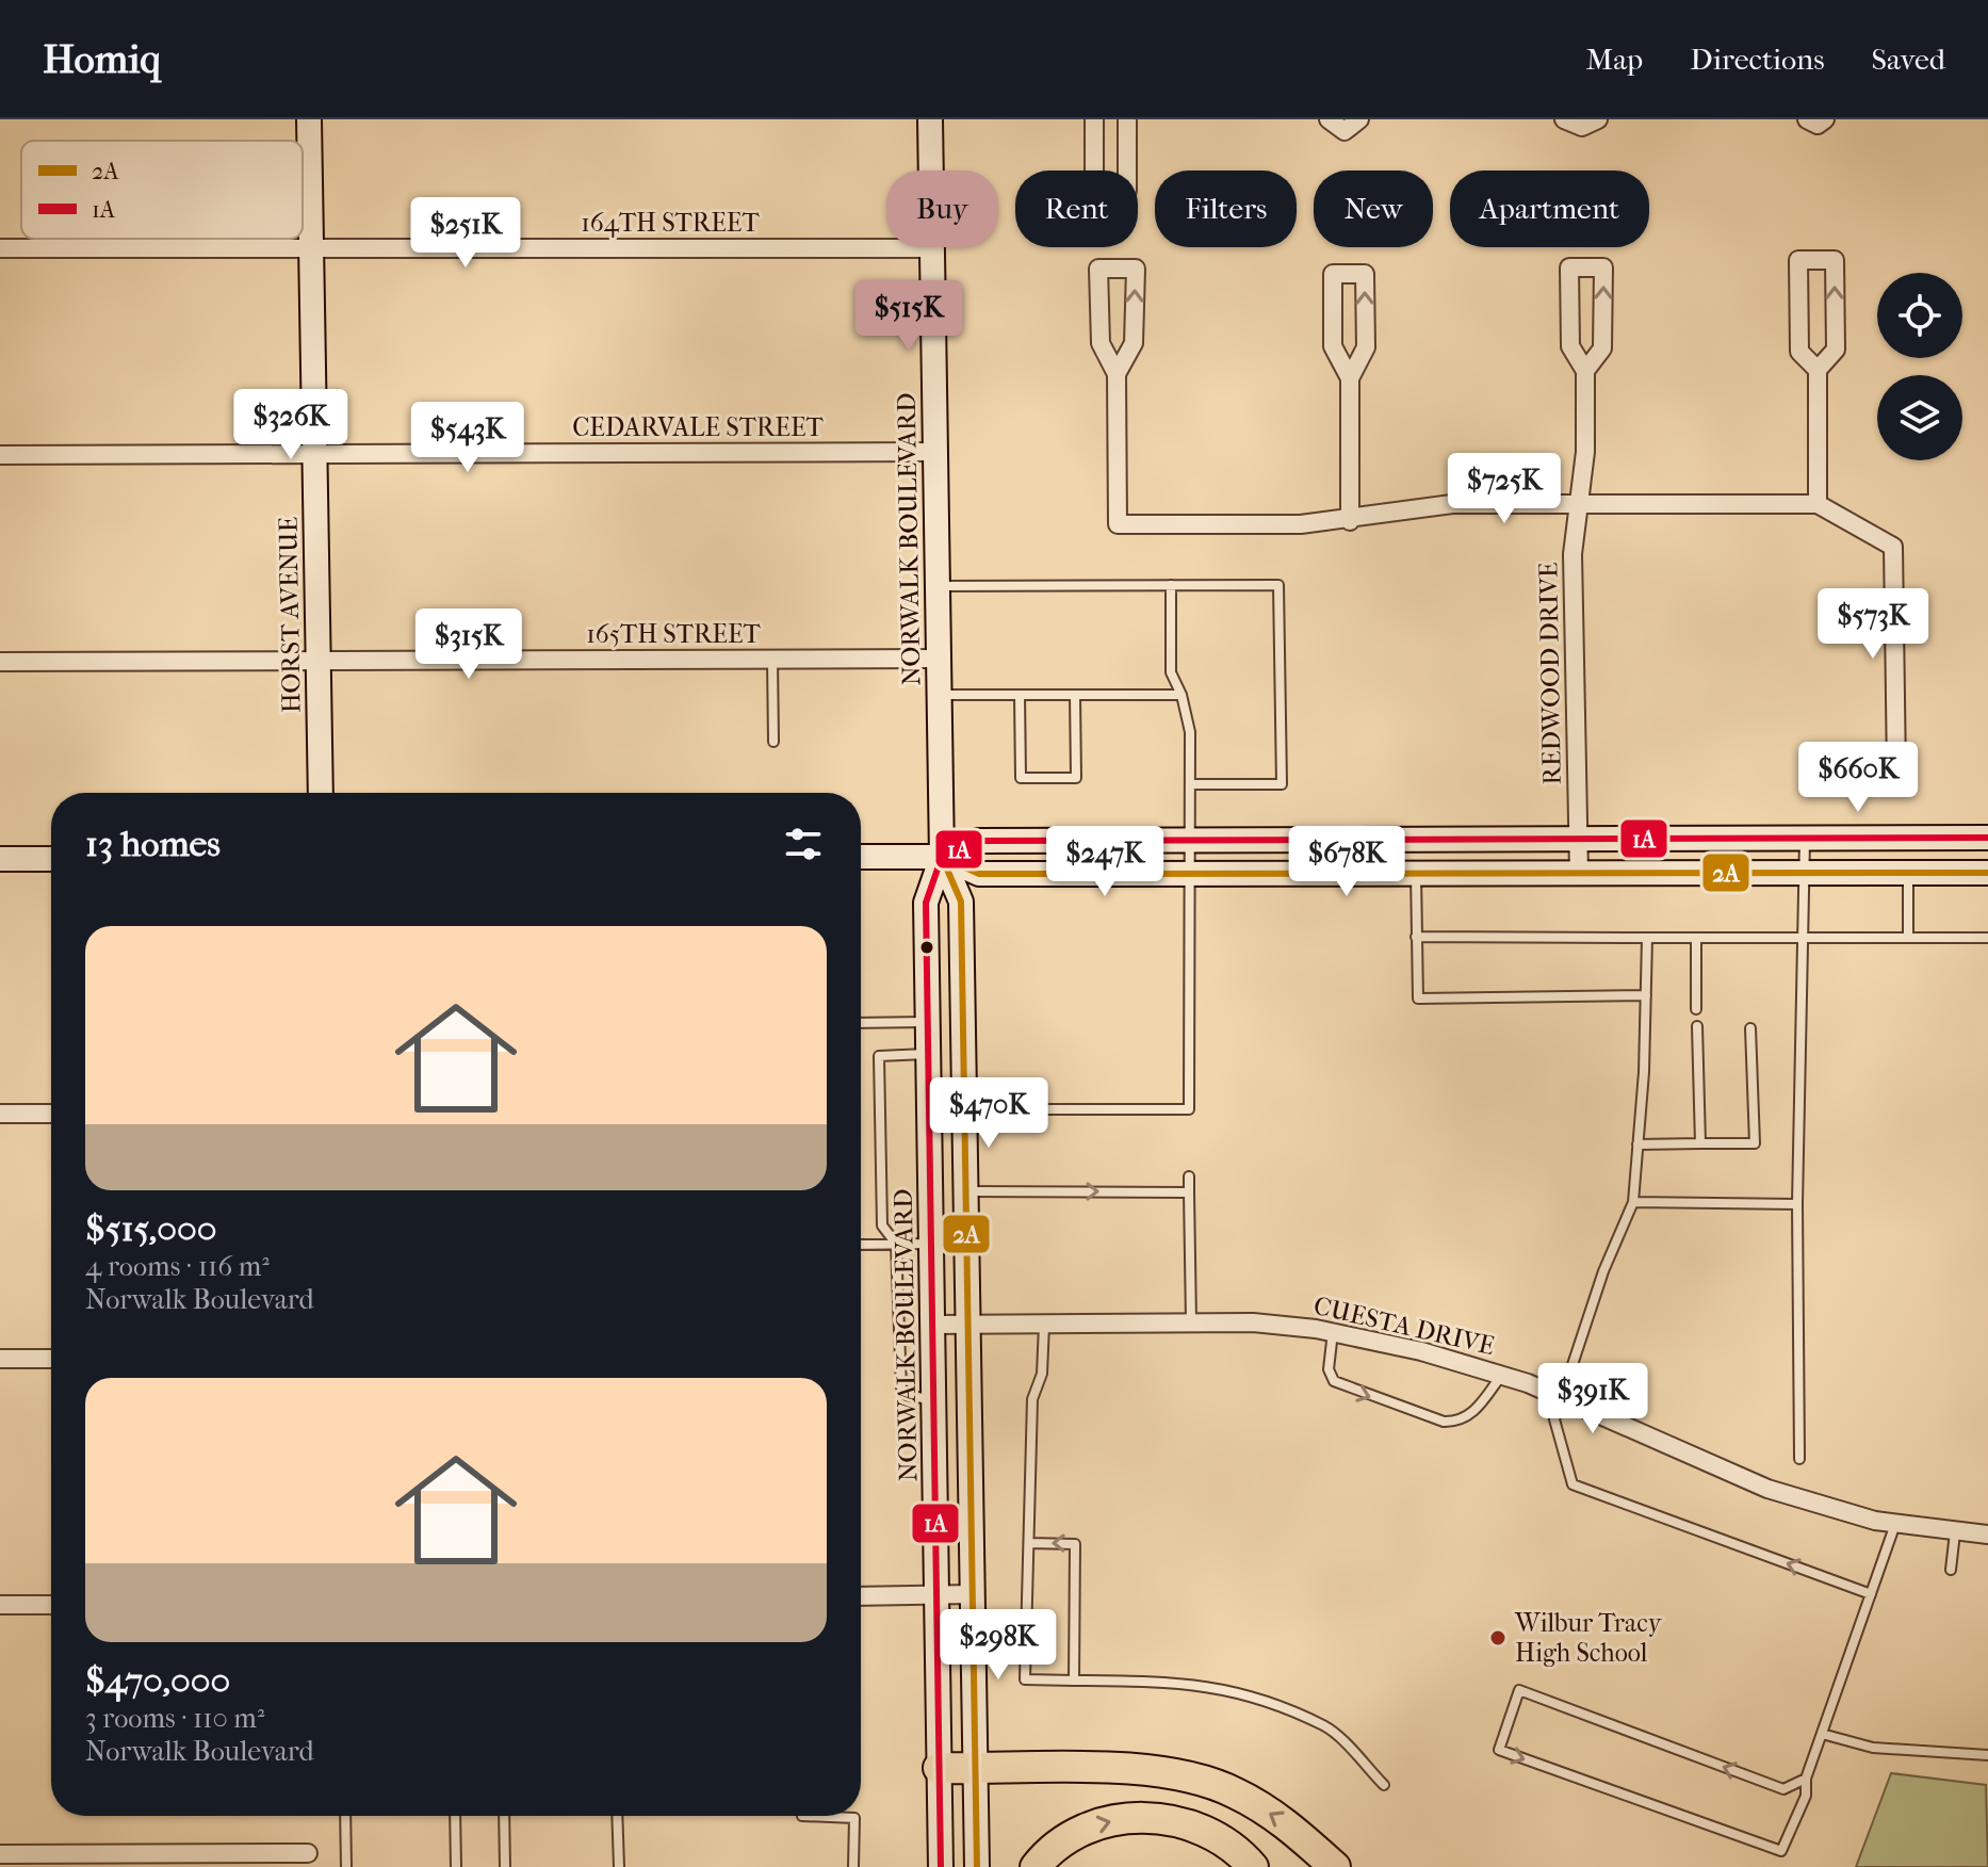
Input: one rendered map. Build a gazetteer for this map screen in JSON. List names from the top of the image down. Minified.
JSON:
{"streets":{"street":["164TH STREET","CEDARVALE STREET","NORWALK BOULEVARD","HORST AVENUE","165TH STREET","REDWOOD DRIVE","CUESTA DRIVE"]},"crossings":[["164TH STREET","NORWALK BOULEVARD"],["164TH STREET","HORST AVENUE"],["CEDARVALE STREET","NORWALK BOULEVARD"],["CEDARVALE STREET","HORST AVENUE"],["NORWALK BOULEVARD","165TH STREET"],["NORWALK BOULEVARD","CUESTA DRIVE"],["HORST AVENUE","165TH STREET"]],"places":["Wilbur Tracy High School"],"lines":["transit line 1A","transit line 2A"],"legend":["2A","1A"],"page":{"header":"Homiq","nav":["Map","Directions","Saved"],"chip":["Buy","Rent","Filters","New","Apartment"],"price":["$251K","$515K","$326K","$543K","$725K","$573K","$315K","$660K","$247K","$678K","$470K","$391K","$298K"],"heading":"13 homes","list":[{"name":"$515,000","note":"4 rooms · 116 m² · Norwalk Boulevard"},{"name":"$470,000","note":"3 rooms · 110 m² · Norwalk Boulevard"}]}}
